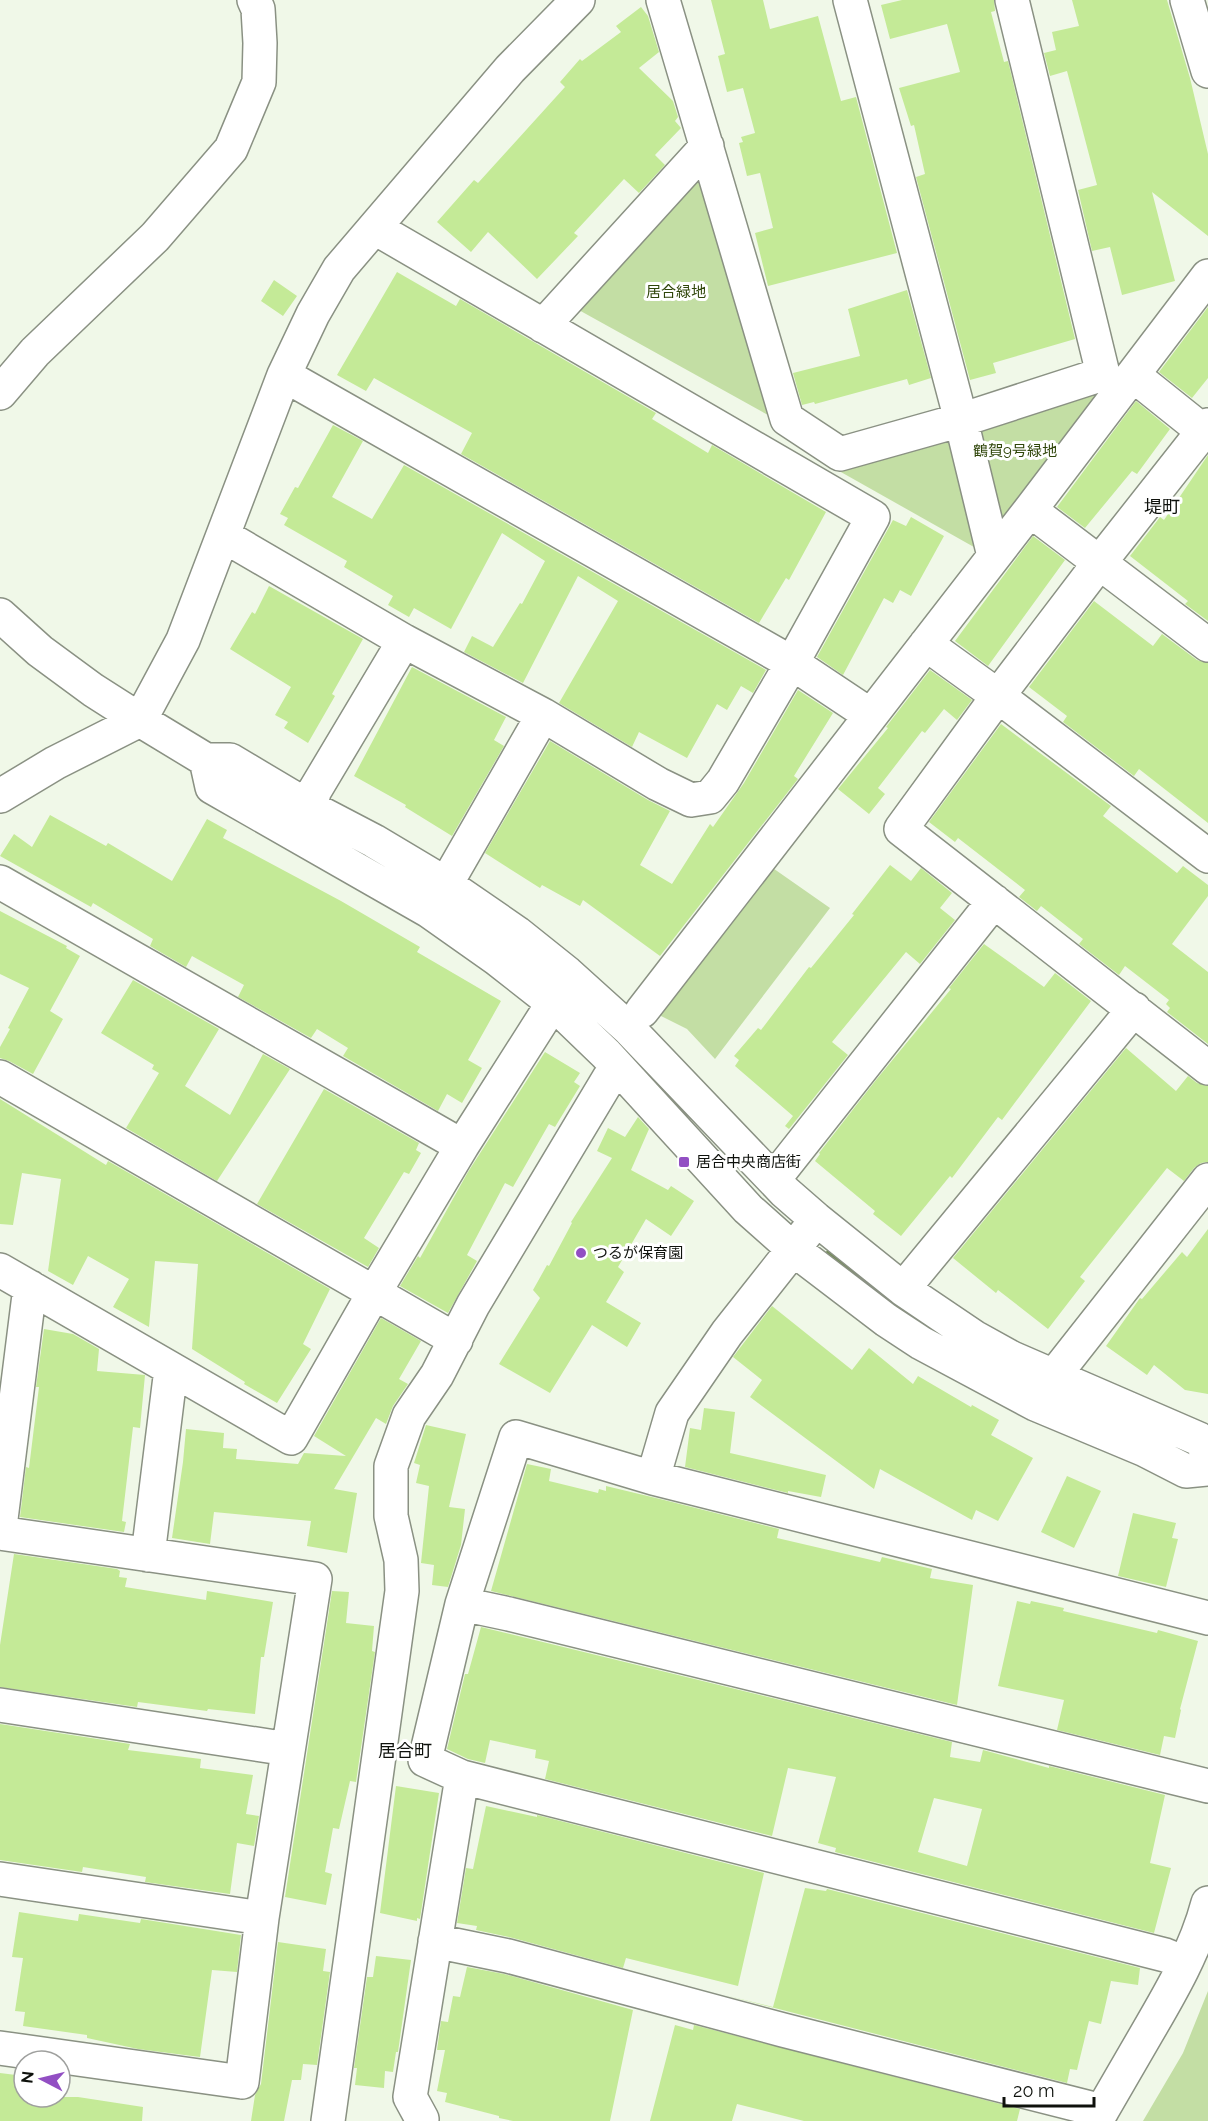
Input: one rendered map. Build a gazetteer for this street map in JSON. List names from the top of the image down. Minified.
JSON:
{"districts":["堤町","居合町"],"parks":["居合緑地","鶴賀9号緑地"],"places":{"transit":["居合中央商店街"],"other":["つるが保育園"]},"scale_bar":"20 m","north":"left"}
